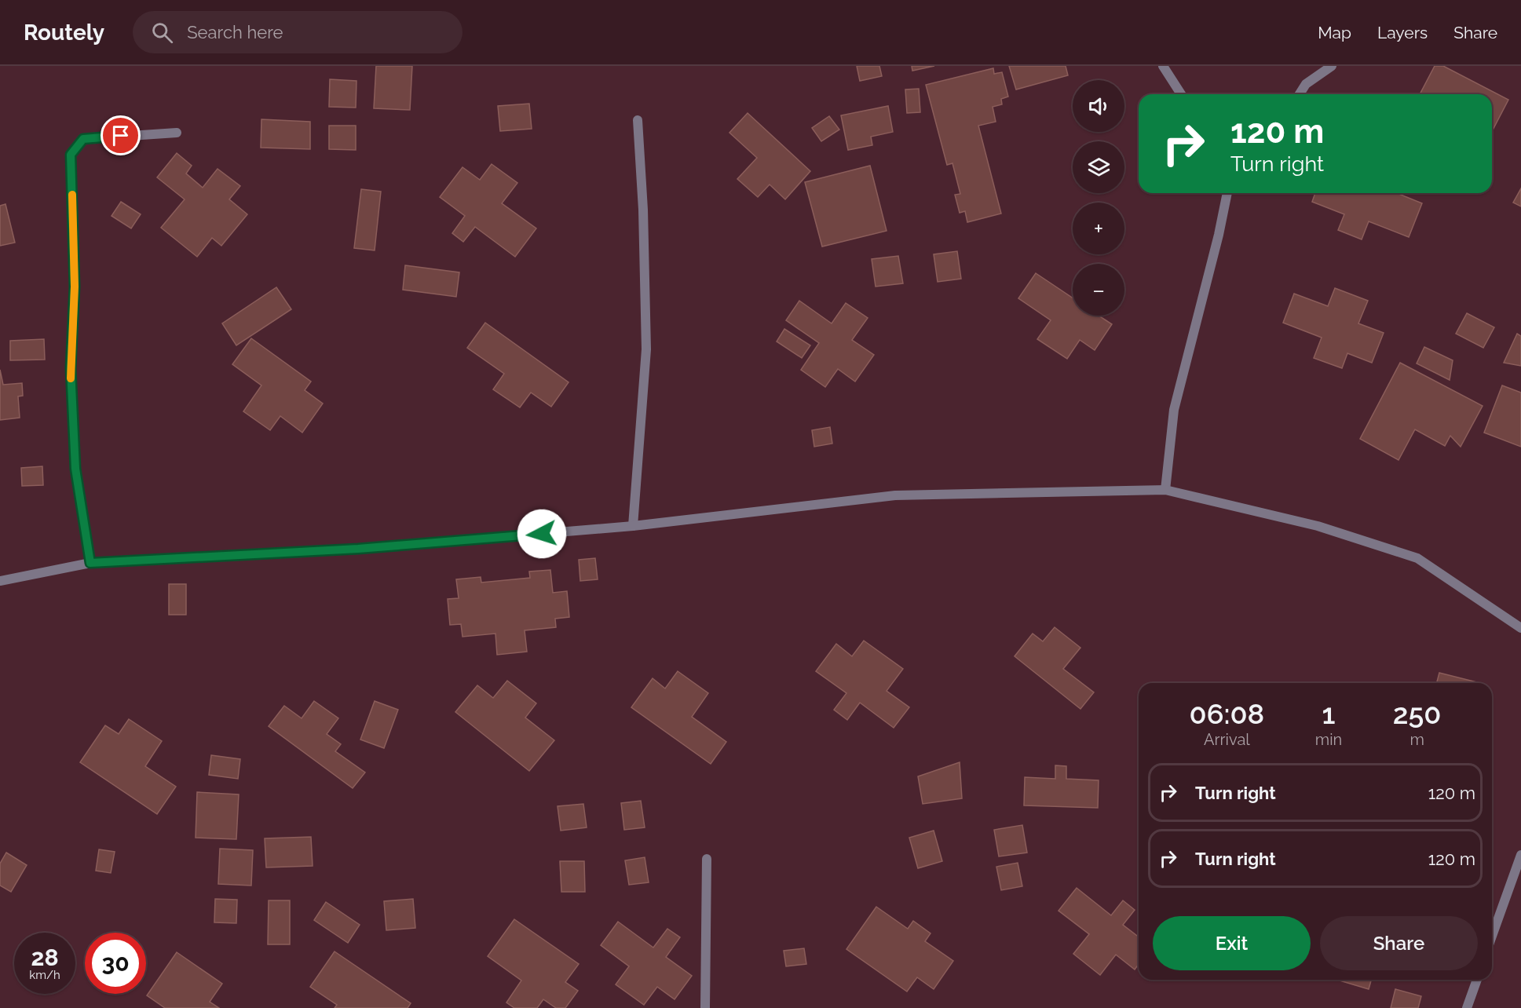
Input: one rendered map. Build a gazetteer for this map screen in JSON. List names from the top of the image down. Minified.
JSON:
{"page":{"header":"Routely","search":"Search here","nav":["Map","Layers","Share"],"map_buttons":["+","−"],"turn":["120 m","Turn right"],"eta":["06:08","Arrival","1","min","250","m"],"list":[{"name":"Turn right","value":"120 m"},{"name":"Turn right","value":"120 m"}],"buttons":["Exit","Share"],"speed":"28 km/h","limit":"30"}}
